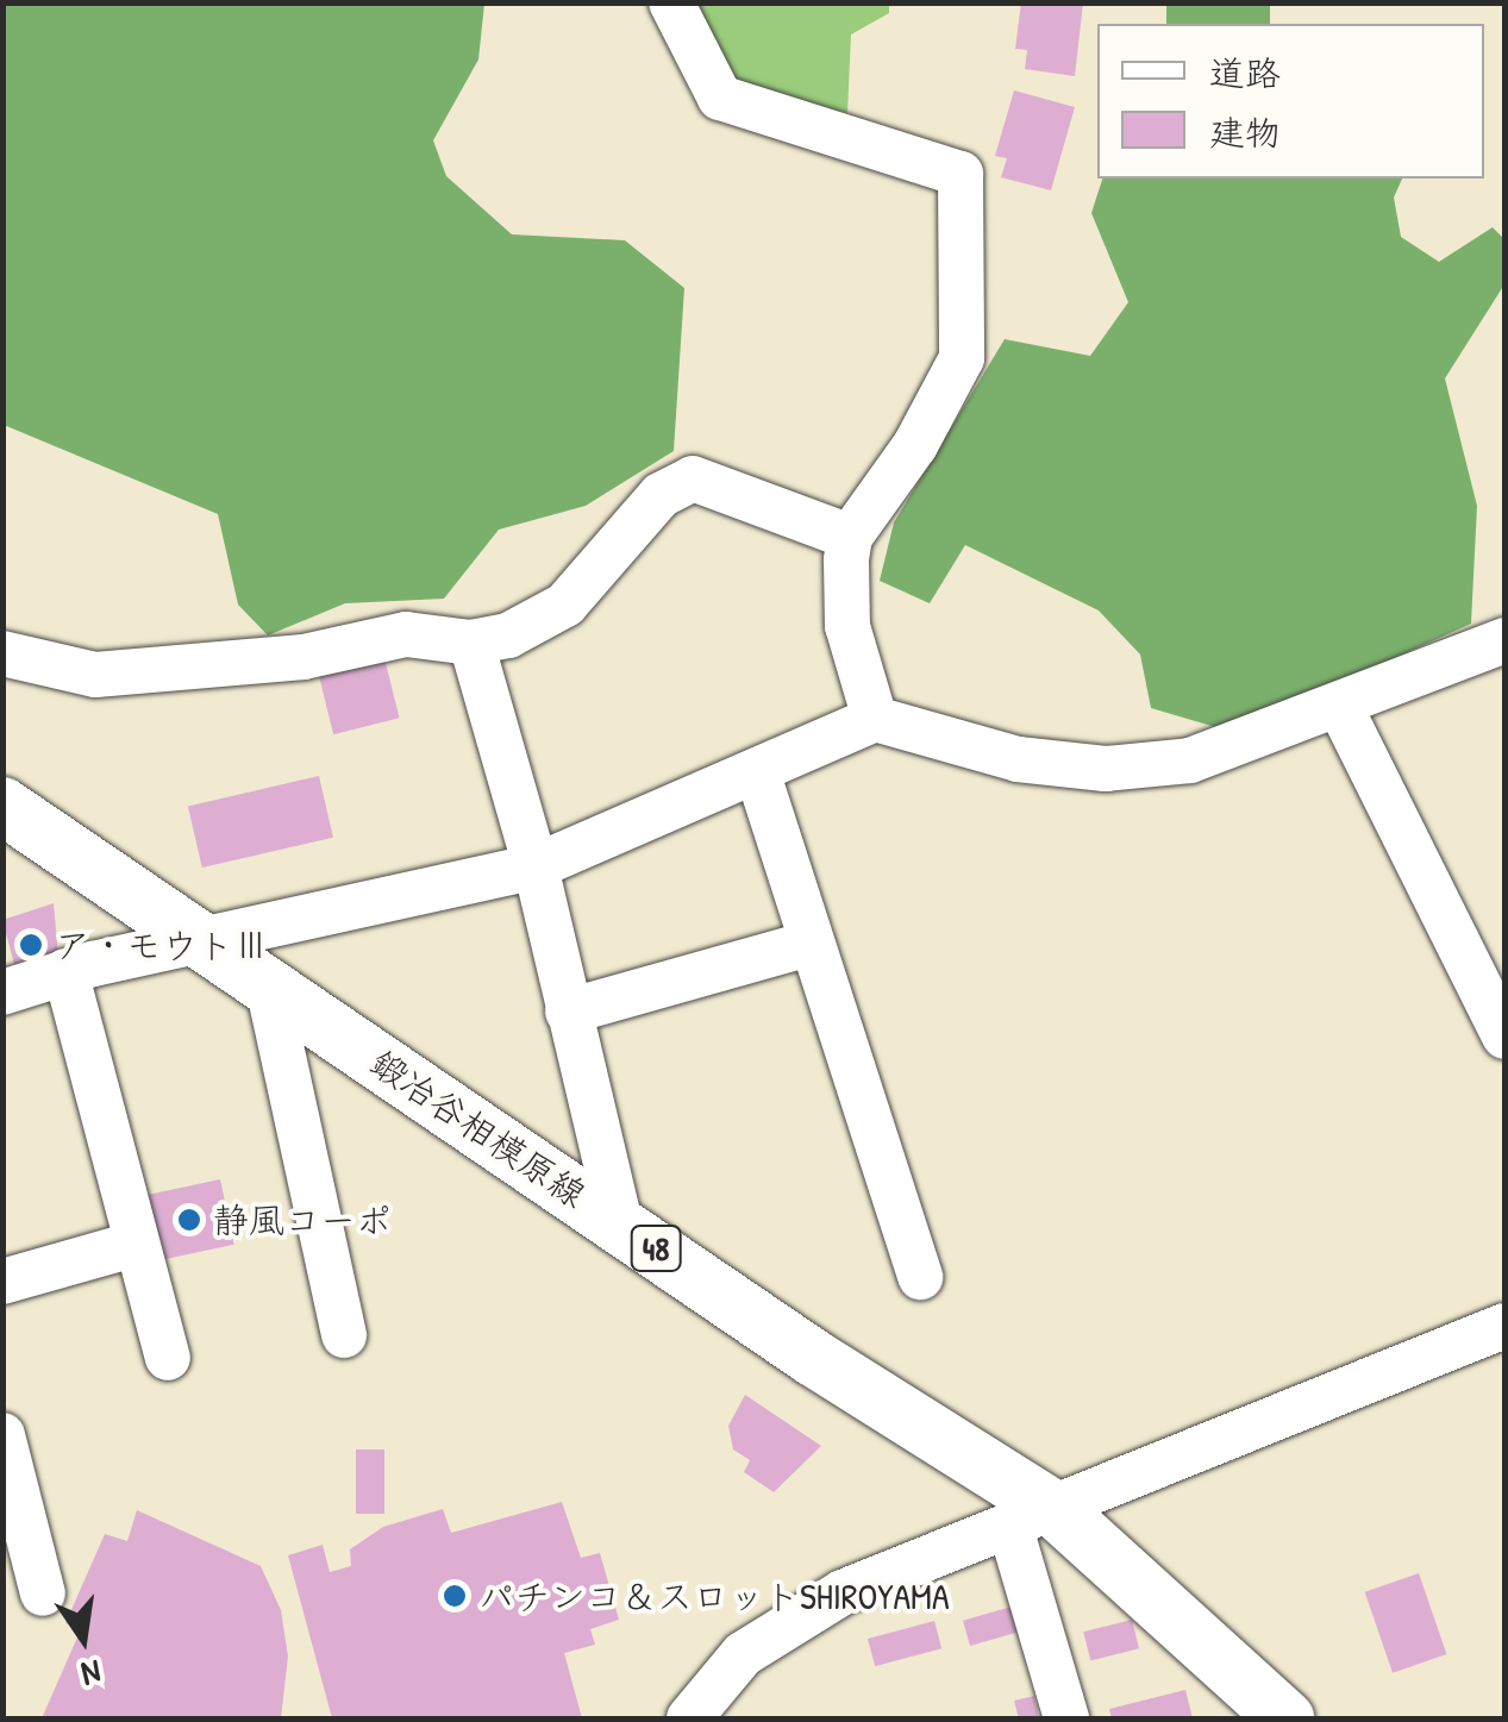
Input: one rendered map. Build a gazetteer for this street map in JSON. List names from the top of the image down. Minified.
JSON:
{"streets":{"main road":["鍛冶谷相模原線","48"]},"places":["ア・モウトⅢ","静風コーポ","パチンコ＆スロットSHIROYAMA"],"legend":["道路","建物"],"north":"bottom"}
